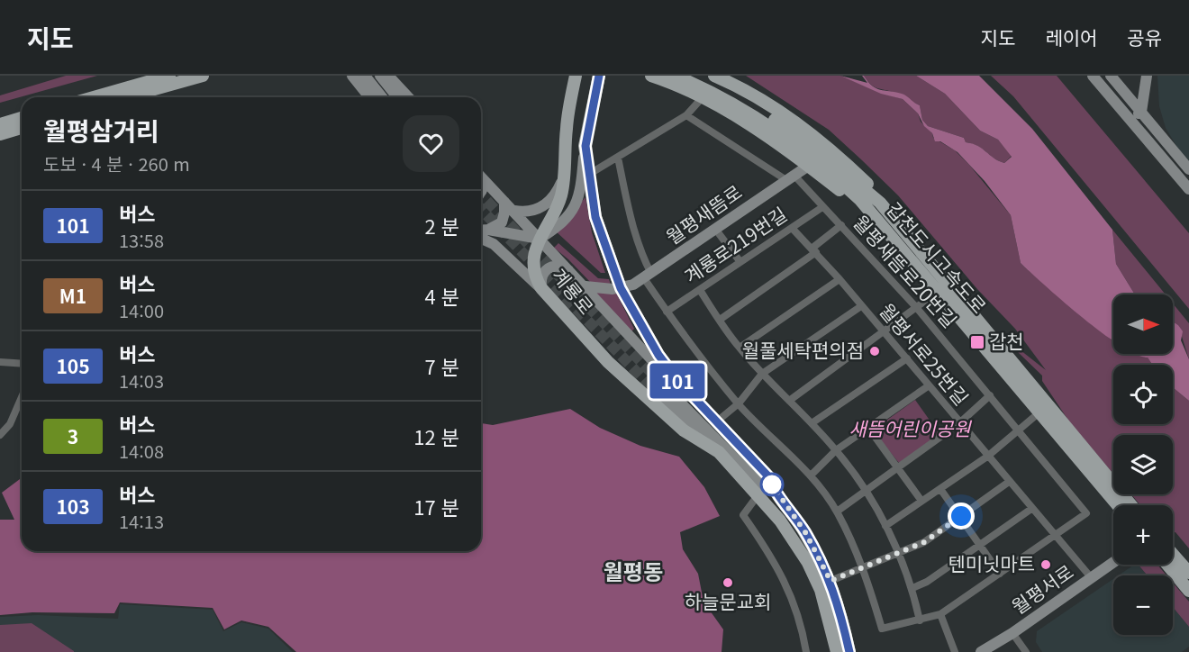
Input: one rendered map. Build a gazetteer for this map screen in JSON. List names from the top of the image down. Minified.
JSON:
{"streets":{"main road":["갑천도시고속도로","계룡로"],"street":["월평새뜸로","계룡로219번길","월평새뜸로20번길","월평서로25번길","월평서로"]},"crossings":[["월평새뜸로","월평새뜸로20번길"],["계룡로219번길","월평새뜸로20번길"],["계룡로219번길","월평서로25번길"],["월평새뜸로20번길","월평서로25번길"],["월평서로25번길","월평서로"]],"districts":["월평동"],"parks":["새뜸어린이공원"],"places":{"transit":["갑천"],"other":["월풀세탁편의점","텐미닛마트","하늘문교회"]},"lines":["bus line 101"],"north":"right","page":{"header":"지도","nav":["지도","레이어","공유"],"on_map":"101","heading":["월평삼거리","도보 · 4 분 · 260 m"],"list":[{"mark":"101","name":"버스","note":"13:58","value":"2 분"},{"mark":"M1","name":"버스","note":"14:00","value":"4 분"},{"mark":"105","name":"버스","note":"14:03","value":"7 분"},{"mark":"3","name":"버스","note":"14:08","value":"12 분"},{"mark":"103","name":"버스","note":"14:13","value":"17 분"}],"map_buttons":["+","−"]}}
